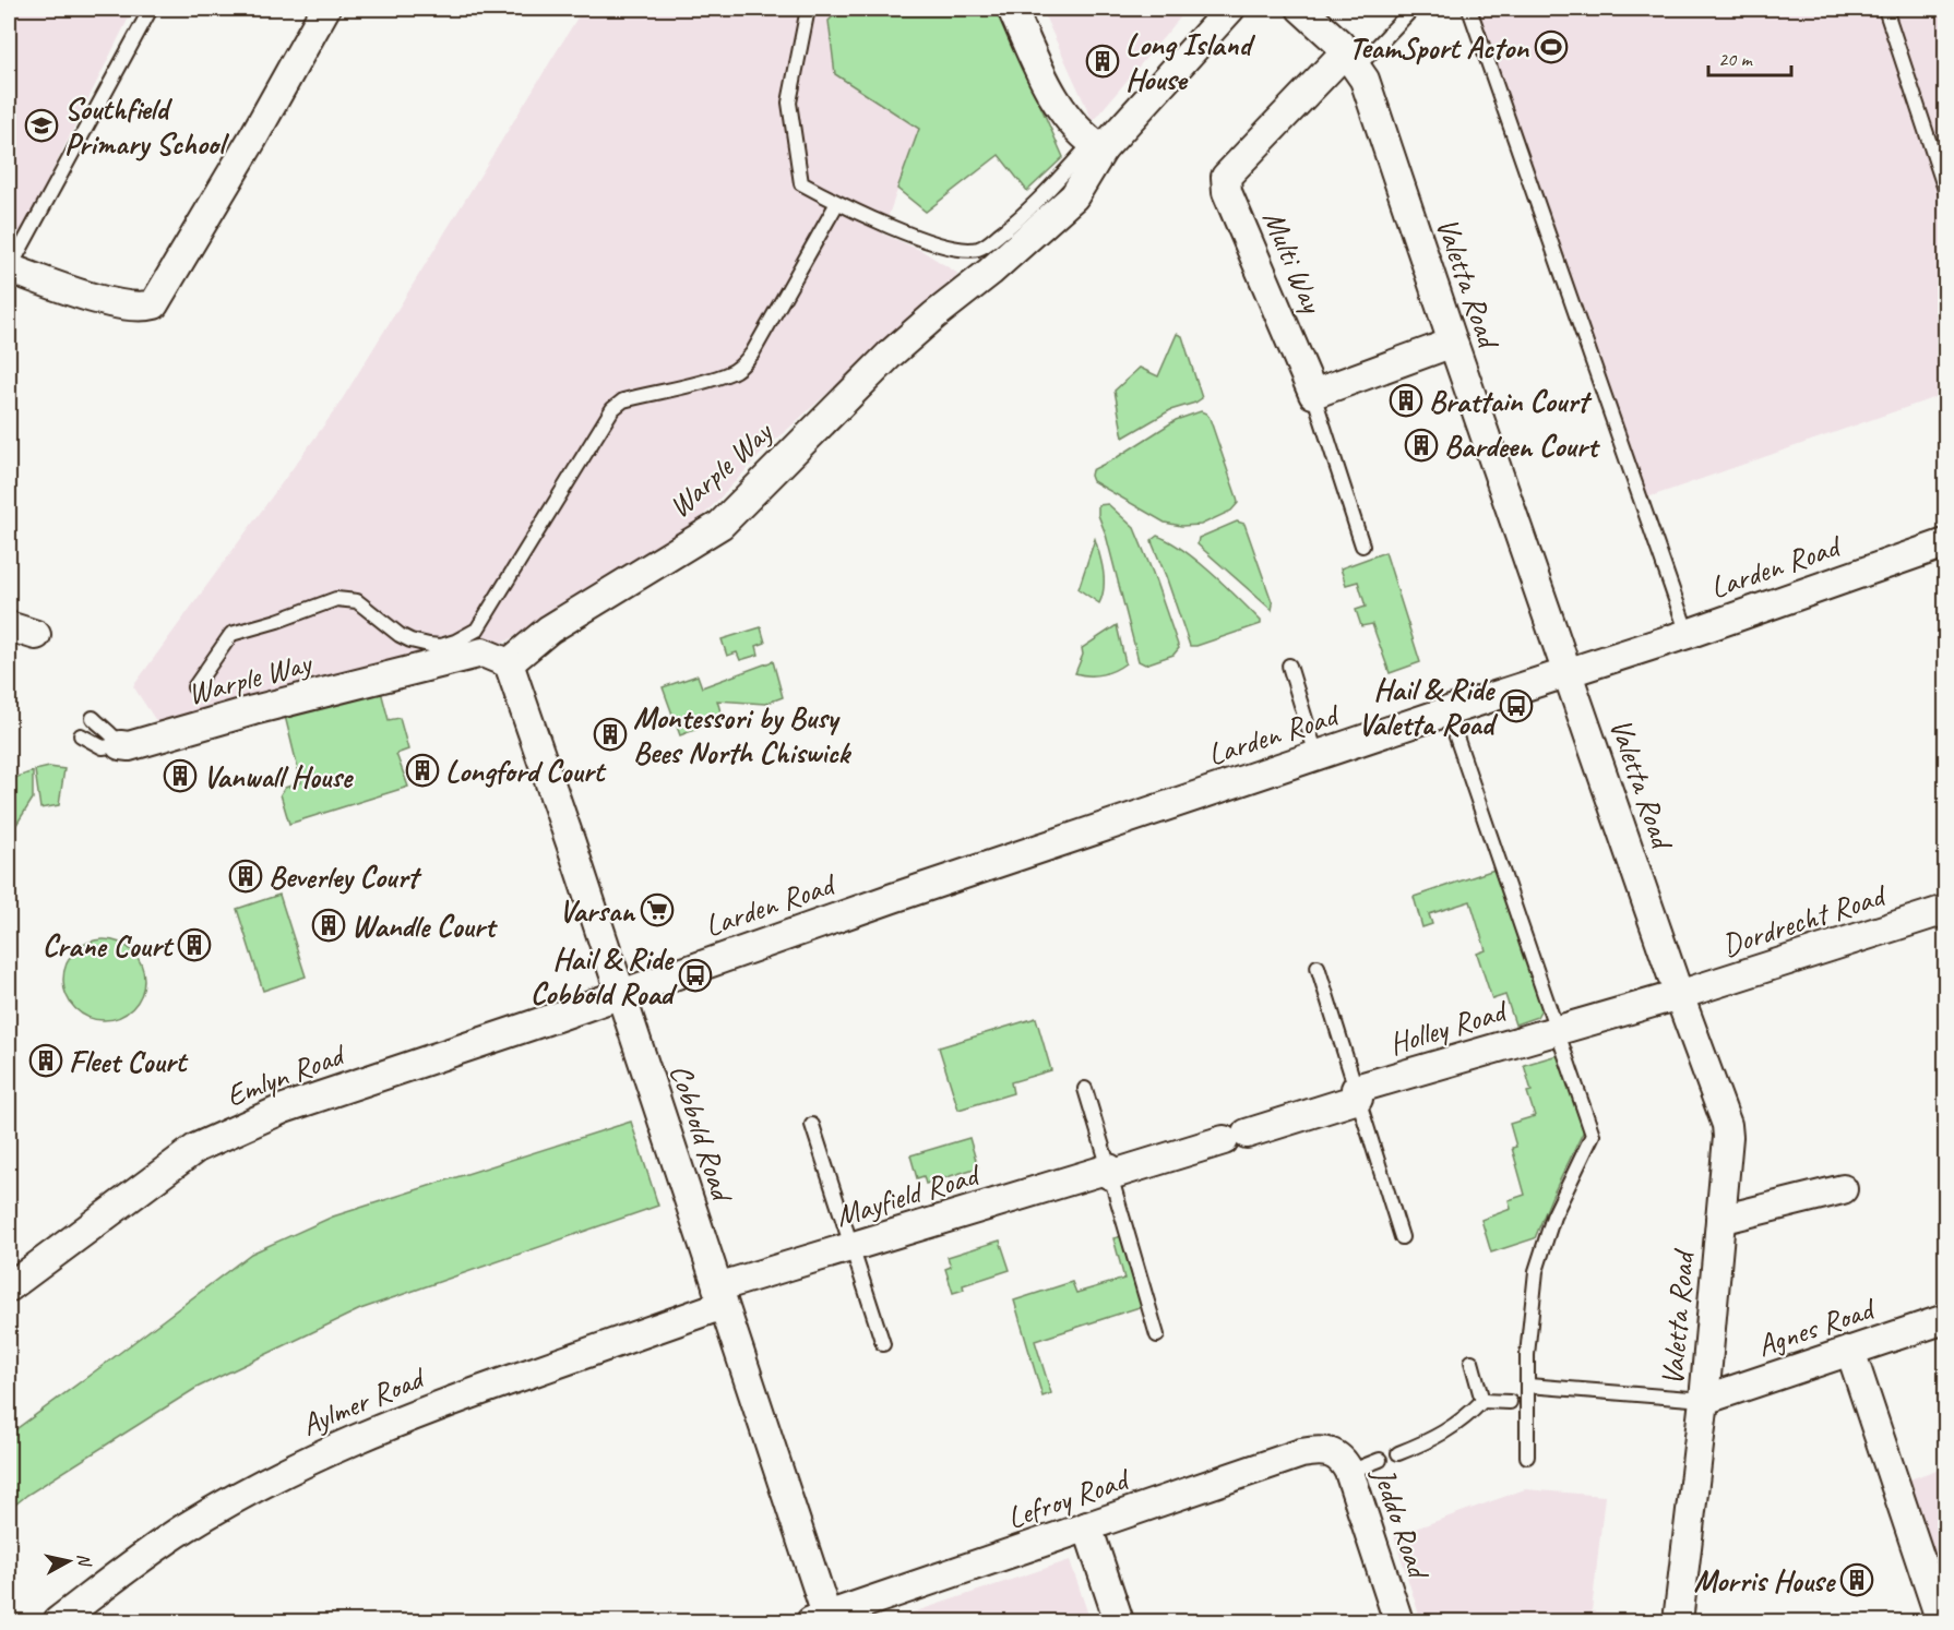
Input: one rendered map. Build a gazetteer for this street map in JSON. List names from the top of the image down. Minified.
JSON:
{"streets":{"street":["Multi Way","Valetta Road","Warple Way","Larden Road","Dordrecht Road","Holley Road","Emlyn Road","Cobbold Road","Mayfield Road","Agnes Road","Aylmer Road","Lefroy Road","Jeddo Road"]},"crossings":[["Multi Way","Valetta Road"],["Valetta Road","Larden Road"],["Valetta Road","Dordrecht Road"],["Valetta Road","Holley Road"],["Valetta Road","Agnes Road"],["Warple Way","Cobbold Road"],["Larden Road","Emlyn Road"],["Larden Road","Cobbold Road"],["Dordrecht Road","Holley Road"],["Holley Road","Mayfield Road"],["Emlyn Road","Cobbold Road"],["Cobbold Road","Mayfield Road"],["Cobbold Road","Aylmer Road"],["Cobbold Road","Lefroy Road"],["Mayfield Road","Aylmer Road"],["Lefroy Road","Jeddo Road"]],"places":{"sports":["TeamSport Acton"],"building":["Long Island House","Brattain Court","Bardeen Court","Montessori by Busy Bees North Chiswick","Longford Court","Vanwall House","Beverley Court","Wandle Court","Crane Court","Fleet Court","Morris House"],"school or university":["Southfield Primary School"],"bus stop":["Hail & Ride Valetta Road","Hail & Ride Cobbold Road"],"supermarket":["Varsan"]},"scale_bar":"20 m","north":"right"}
